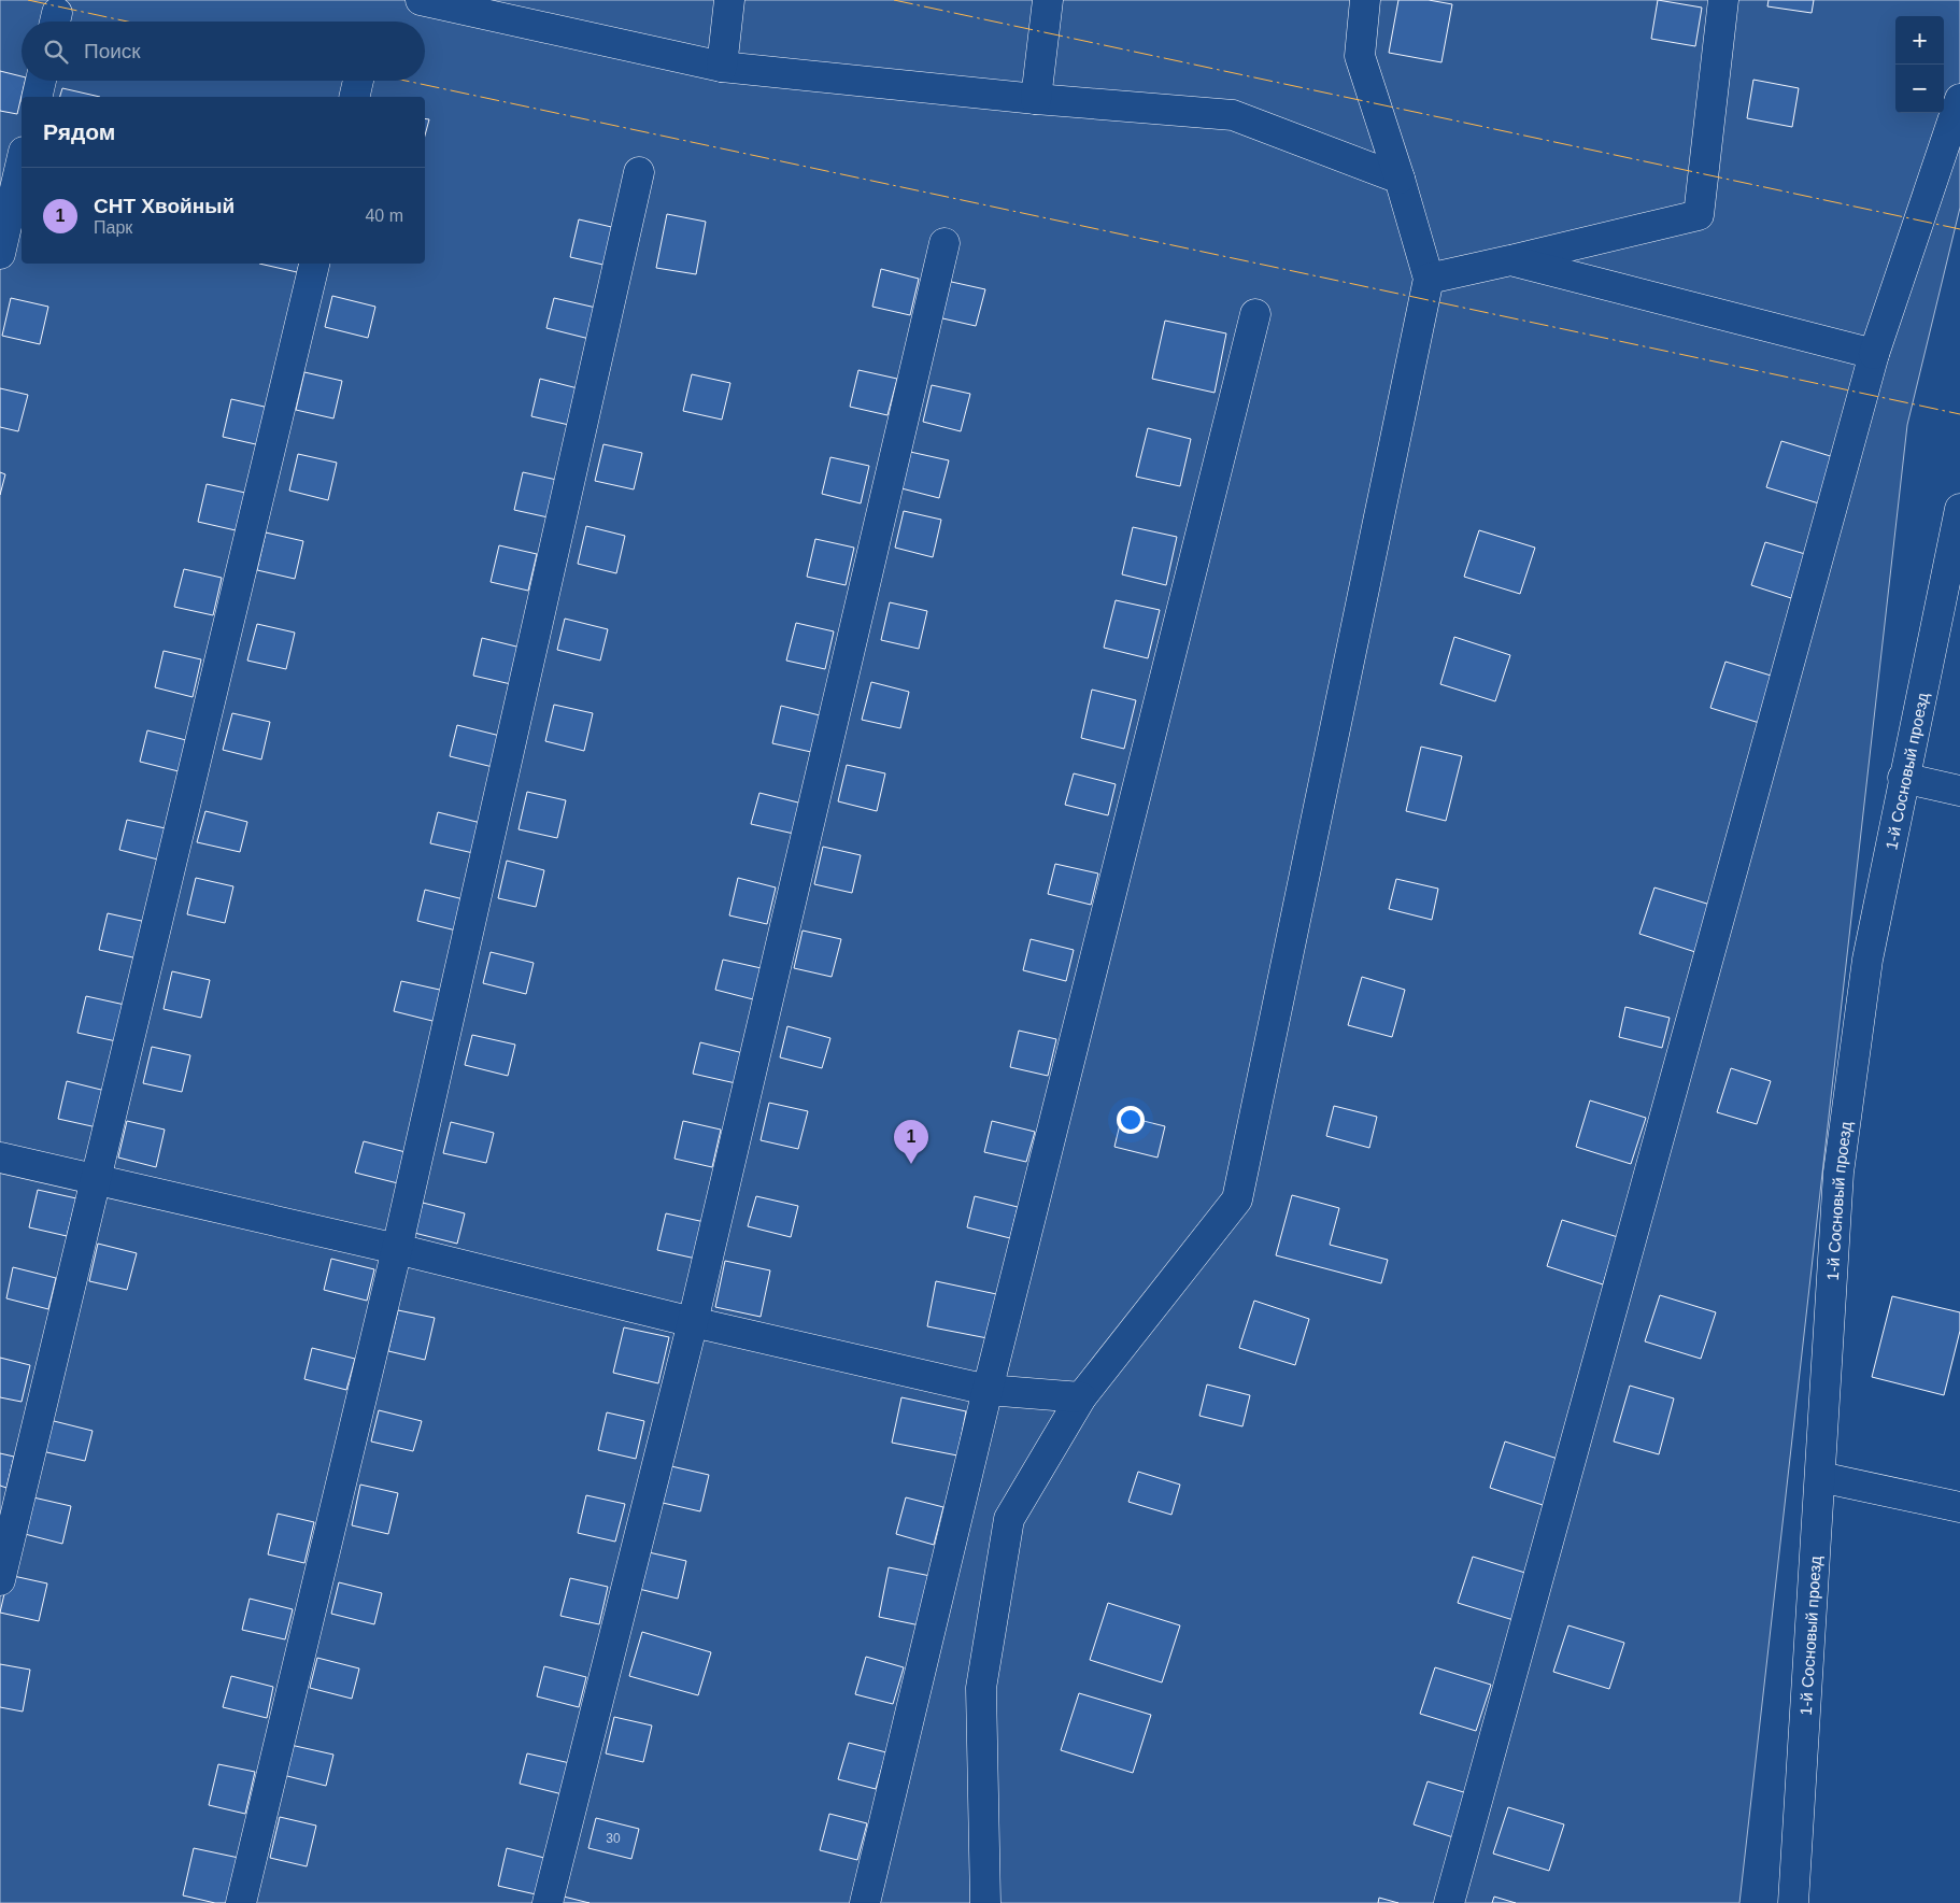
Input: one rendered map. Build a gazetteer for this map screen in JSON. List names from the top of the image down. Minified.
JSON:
{"streets":{"street":["1-й Сосновый проезд"]},"house_numbers":["30"],"page":{"map_buttons":["+","−"],"search":"Поиск","heading":"Рядом","list":[{"mark":"1","name":"СНТ Хвойный","note":"Парк","value":"40 m"}],"pins":"1"}}
